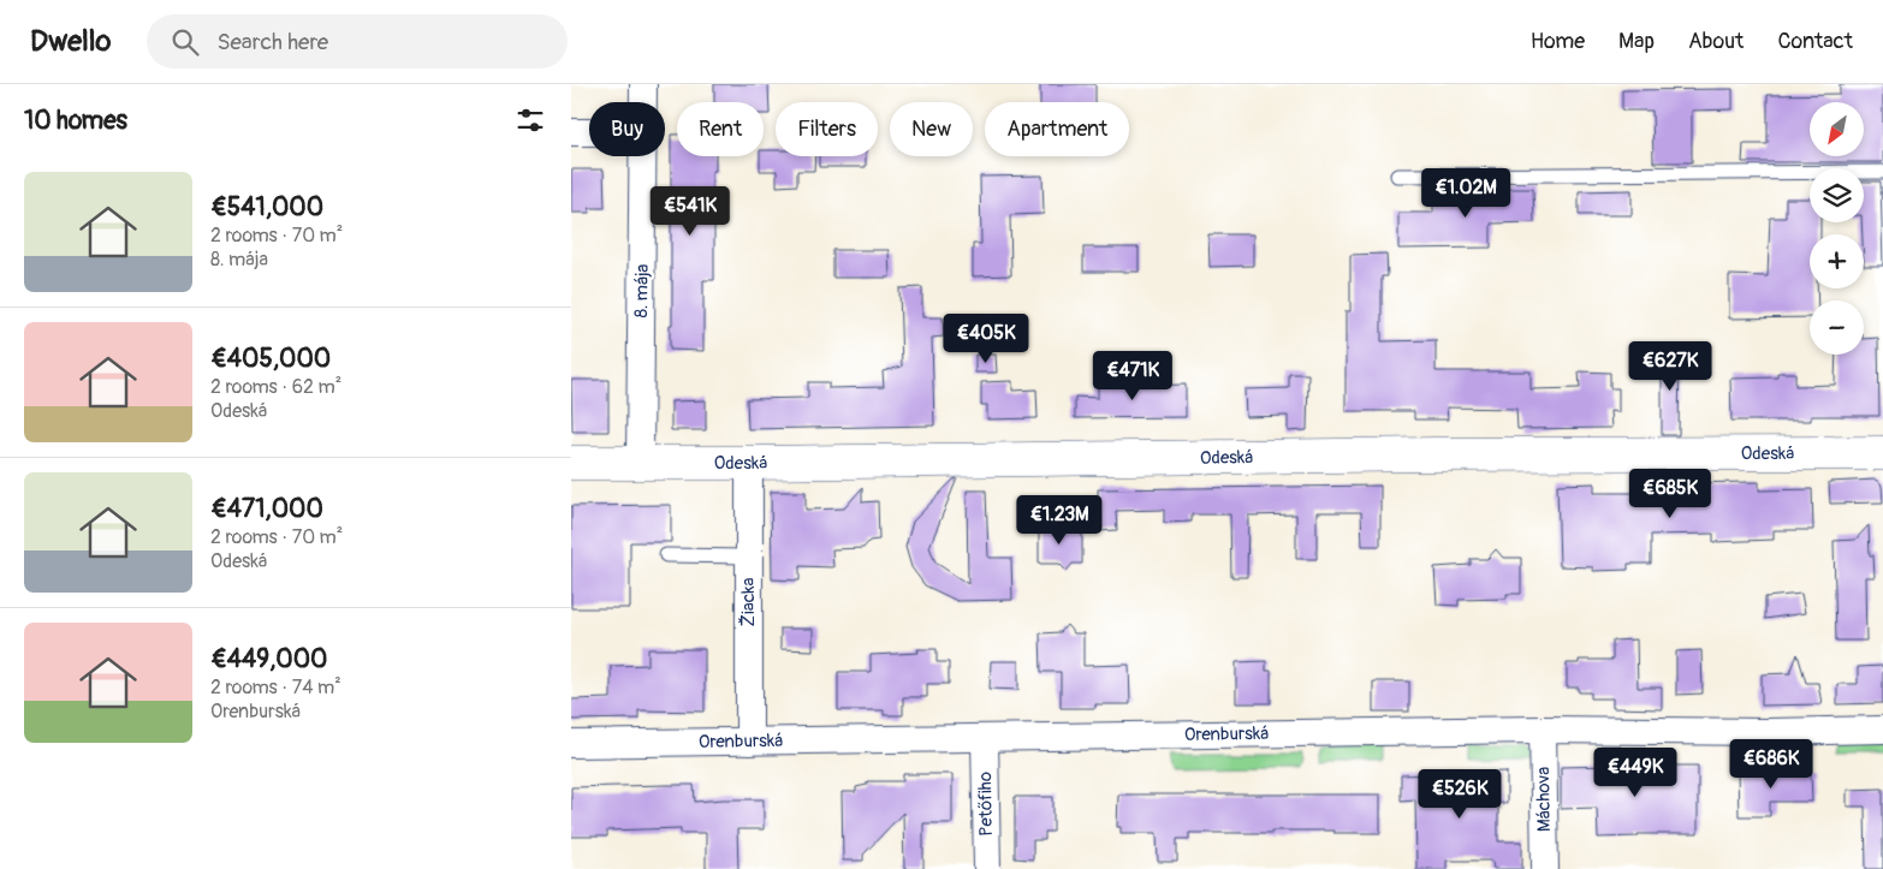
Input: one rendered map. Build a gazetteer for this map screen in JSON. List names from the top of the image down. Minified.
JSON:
{"streets":{"street":["8. mája","Odeská","Žiacka","Orenburská","Máchova","Petőfiho"]},"crossings":[["8. mája","Odeská"],["Odeská","Žiacka"],["Žiacka","Orenburská"],["Orenburská","Máchova"],["Orenburská","Petőfiho"]],"north":"bottom left","page":{"header":"Dwello","search":"Search here","nav":["Home","Map","About","Contact"],"heading":"10 homes","map_buttons":["+","−"],"chip":["Buy","Rent","Filters","New","Apartment"],"list":[{"name":"€541,000","note":"2 rooms · 70 m² · 8. mája"},{"name":"€405,000","note":"2 rooms · 62 m² · Odeská"},{"name":"€471,000","note":"2 rooms · 70 m² · Odeská"},{"name":"€449,000","note":"2 rooms · 74 m² · Orenburská"}],"price":["€1.02M","€541K","€405K","€627K","€471K","€685K","€1.23M","€686K","€449K","€526K"]}}
